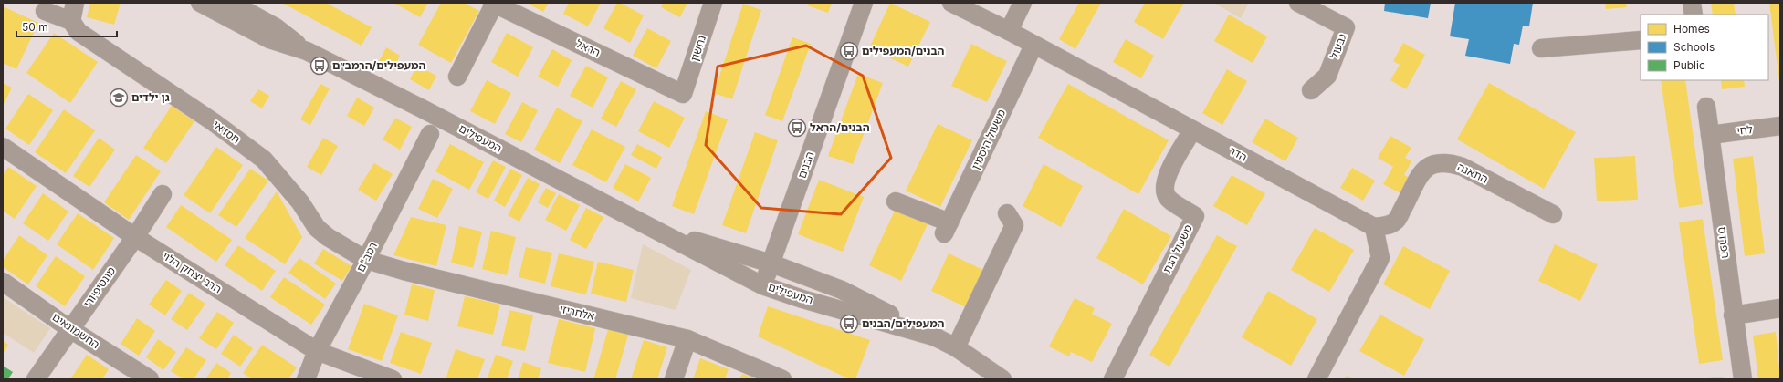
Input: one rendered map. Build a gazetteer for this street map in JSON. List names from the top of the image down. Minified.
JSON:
{"streets":{"street":["גבעול","הראל","נחשון","לחי","חסדאי","המעפילים","משעול היסמין","הדר","הבנים","התאנה","הפרדס","משעול הגת","רמב\"ם","הרב יצחק הלוי","מונטיפיורי","אלחריזי","החשמונאים"]},"crossings":[["הראל","נחשון"],["לחי","הפרדס"],["חסדאי","רמב\"ם"],["חסדאי","אלחריזי"],["המעפילים","הבנים"],["משעול היסמין","הדר"],["הדר","התאנה"],["הדר","משעול הגת"],["רמב\"ם","הרב יצחק הלוי"],["רמב\"ם","אלחריזי"],["הרב יצחק הלוי","מונטיפיורי"],["מונטיפיורי","החשמונאים"]],"places":{"bus stop":["הבנים/המעפילים","המעפילים/הרמב״ם","הבנים/הראל","המעפילים/הבנים"],"school or university":["גן ילדים"]},"legend":["Homes","Schools","Public"],"scale_bar":"50 m"}
